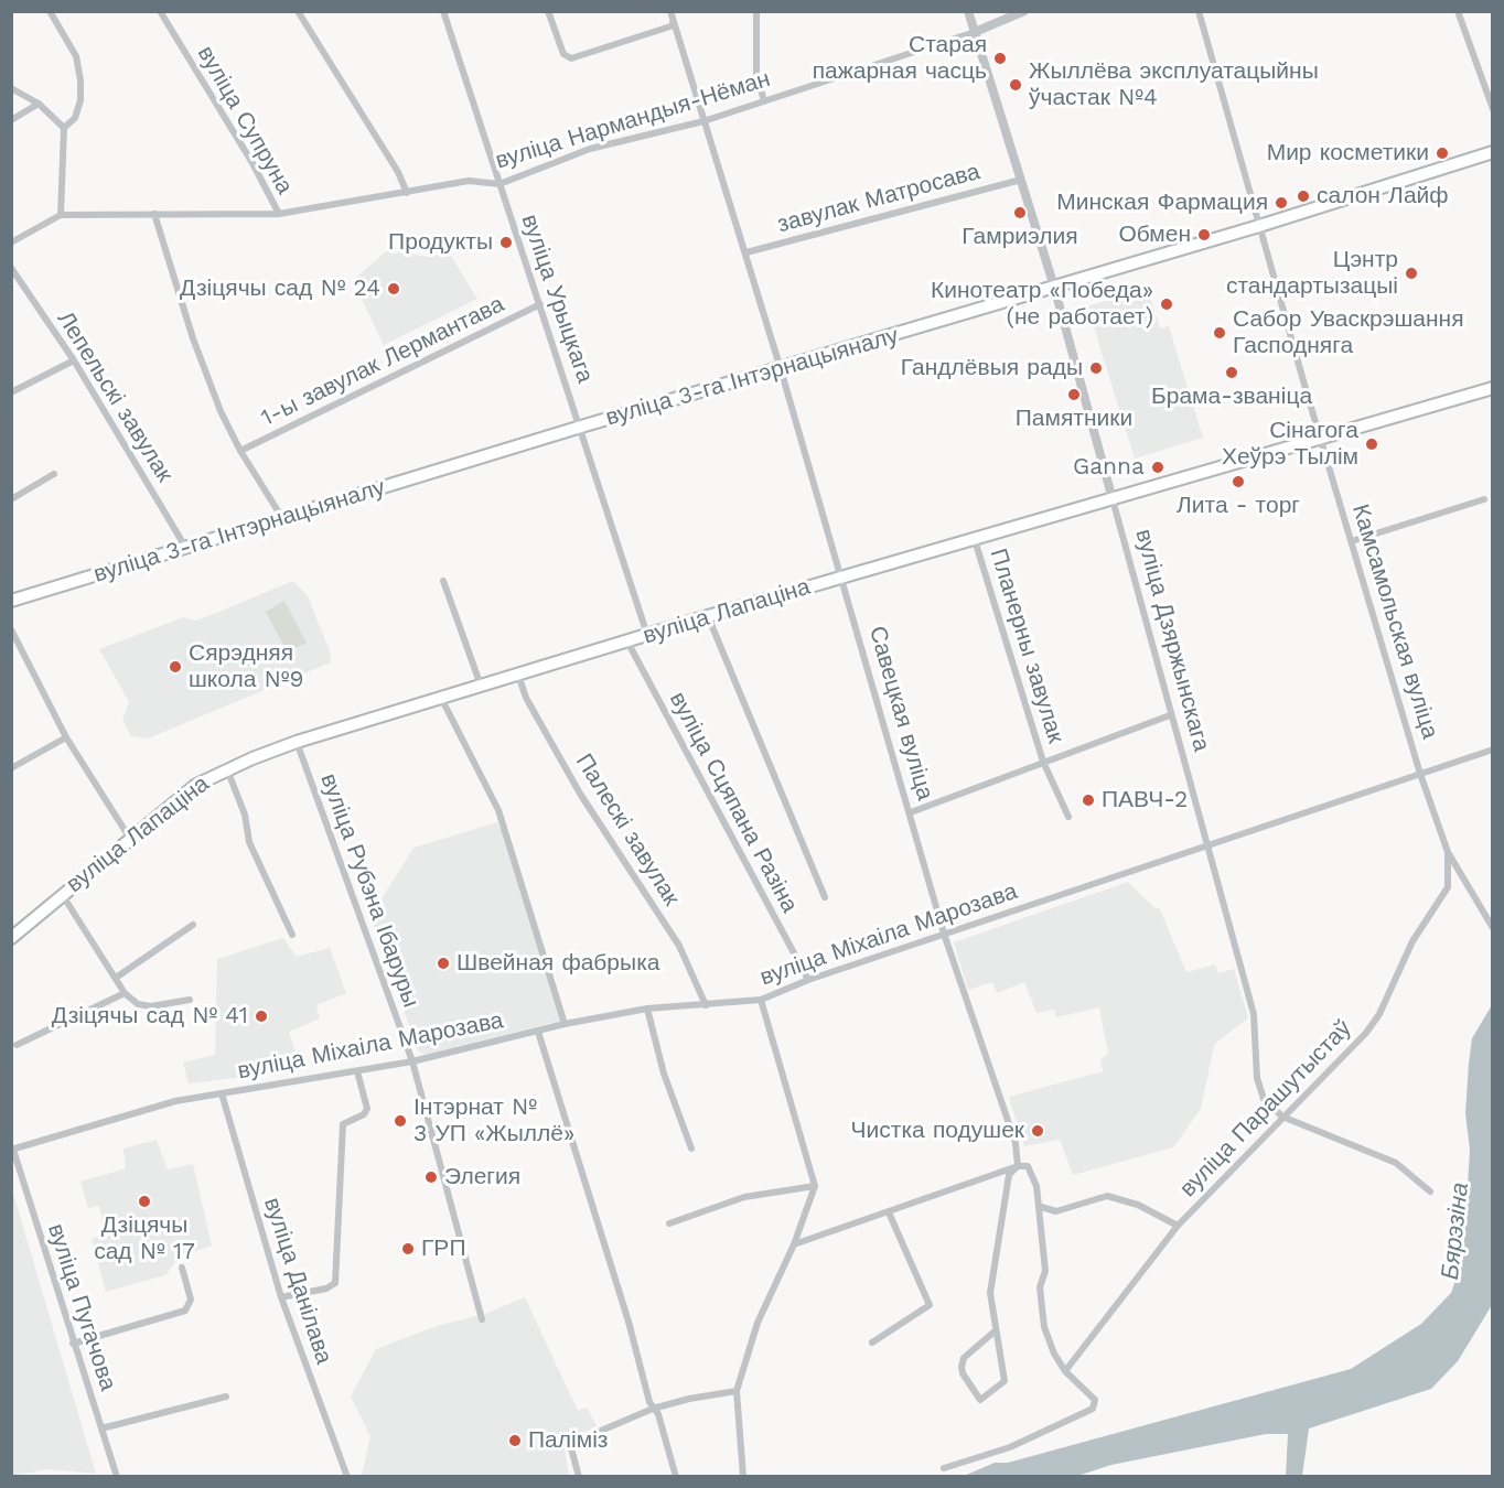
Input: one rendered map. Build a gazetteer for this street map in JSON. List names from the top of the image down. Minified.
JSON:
{"streets":{"main road":["вуліца 3-га Інтэрнацыяналу","вуліца Лапаціна"],"street":["вуліца Супруна","вуліца Нармандыя-Нёман","завулак Матросава","вуліца Урыцкага","1-ы завулак Лермантава","Лепельскі завулак","Камсамольская вуліца","вуліца Дзяржынскага","Планерны завулак","Савецкая вуліца","вуліца Сцяпана Разіна","Палескі завулак","вуліца Рубэна Ібаруры","вуліца Міхаіла Марозава","вуліца Парашутыстаў","вуліца Данілава","вуліца Пугачова"]},"crossings":[["вуліца Супруна","вуліца Нармандыя-Нёман"],["вуліца Нармандыя-Нёман","вуліца Урыцкага"],["вуліца Нармандыя-Нёман","вуліца Дзяржынскага"],["вуліца Нармандыя-Нёман","Савецкая вуліца"],["завулак Матросава","вуліца Дзяржынскага"],["завулак Матросава","Савецкая вуліца"],["вуліца Урыцкага","1-ы завулак Лермантава"],["вуліца Урыцкага","вуліца 3-га Інтэрнацыяналу"],["вуліца Урыцкага","вуліца Лапаціна"],["вуліца 3-га Інтэрнацыяналу","Лепельскі завулак"],["вуліца 3-га Інтэрнацыяналу","Камсамольская вуліца"],["вуліца 3-га Інтэрнацыяналу","вуліца Дзяржынскага"],["вуліца 3-га Інтэрнацыяналу","Савецкая вуліца"],["вуліца Лапаціна","Камсамольская вуліца"],["вуліца Лапаціна","вуліца Дзяржынскага"],["вуліца Лапаціна","Планерны завулак"],["вуліца Лапаціна","Савецкая вуліца"],["вуліца Лапаціна","вуліца Сцяпана Разіна"],["вуліца Лапаціна","Палескі завулак"],["вуліца Лапаціна","вуліца Рубэна Ібаруры"],["Камсамольская вуліца","вуліца Міхаіла Марозава"],["Камсамольская вуліца","вуліца Парашутыстаў"],["вуліца Дзяржынскага","Планерны завулак"],["вуліца Дзяржынскага","вуліца Міхаіла Марозава"],["вуліца Дзяржынскага","вуліца Парашутыстаў"],["Планерны завулак","Савецкая вуліца"],["Савецкая вуліца","вуліца Міхаіла Марозава"],["Савецкая вуліца","вуліца Парашутыстаў"],["вуліца Сцяпана Разіна","вуліца Міхаіла Марозава"],["Палескі завулак","вуліца Міхаіла Марозава"],["вуліца Рубэна Ібаруры","вуліца Міхаіла Марозава"],["вуліца Міхаіла Марозава","вуліца Данілава"],["вуліца Міхаіла Марозава","вуліца Пугачова"]],"water":["Бярэзіна"],"places":["Старая пажарная часць","Жыллёва эксплуатацыйны ўчастак №4","Мир косметики","салон Лайф","Минская Фармация","Гамриэлия","Обмен","Продукты","Цэнтр стандартызацыі","Дзіцячы сад № 24","Кинотеатр «Победа» (не работает)","Сабор Уваскрэшання Гасподняга","Гандлёвыя рады","Брама-званіца","Памятники","Сінагога Хеўрэ Тылім","Ganna","Лита - торг","Сярэдняя школа №9","ПАВЧ-2","Швейная фабрыка","Дзіцячы сад № 41","Інтэрнат № 3 УП «Жыллё»","Чистка подушек","Элегия","Дзіцячы сад № 17","ГРП","Паліміз"]}
